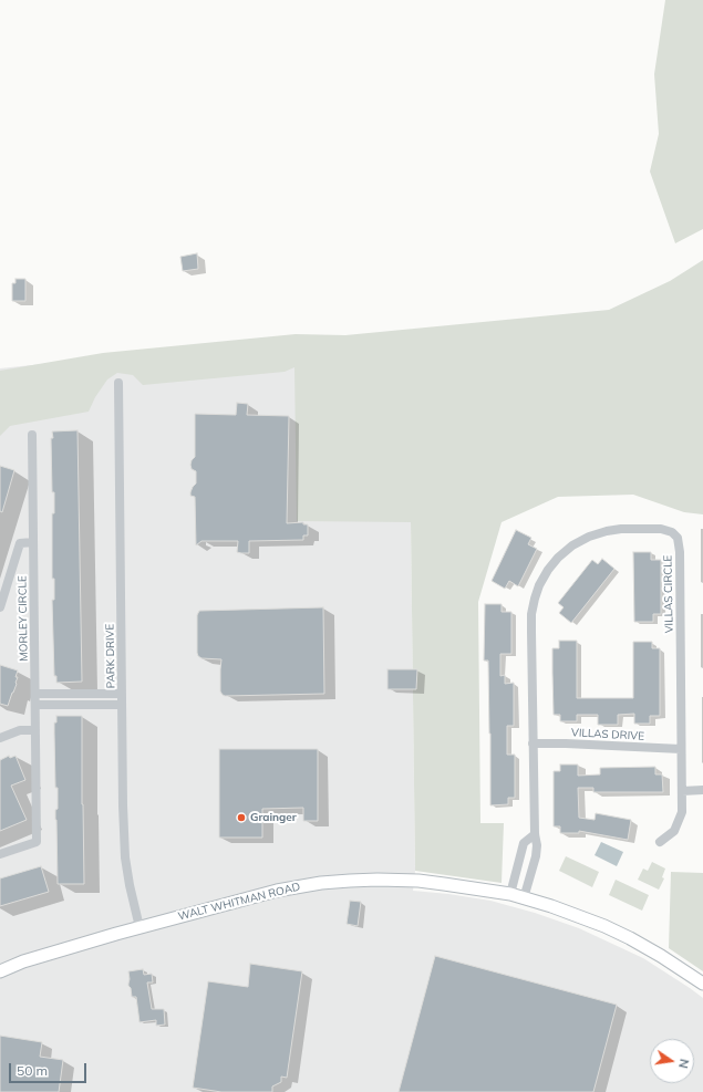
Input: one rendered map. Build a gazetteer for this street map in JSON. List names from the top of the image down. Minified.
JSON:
{"streets":{"main road":["WALT WHITMAN ROAD"],"street":["VILLAS CIRCLE","MORLEY CIRCLE","PARK DRIVE","VILLAS DRIVE"]},"crossings":[["VILLAS CIRCLE","VILLAS DRIVE"],["VILLAS CIRCLE","WALT WHITMAN ROAD"],["PARK DRIVE","WALT WHITMAN ROAD"]],"places":["Grainger"],"scale_bar":"50 m","north":"right"}
